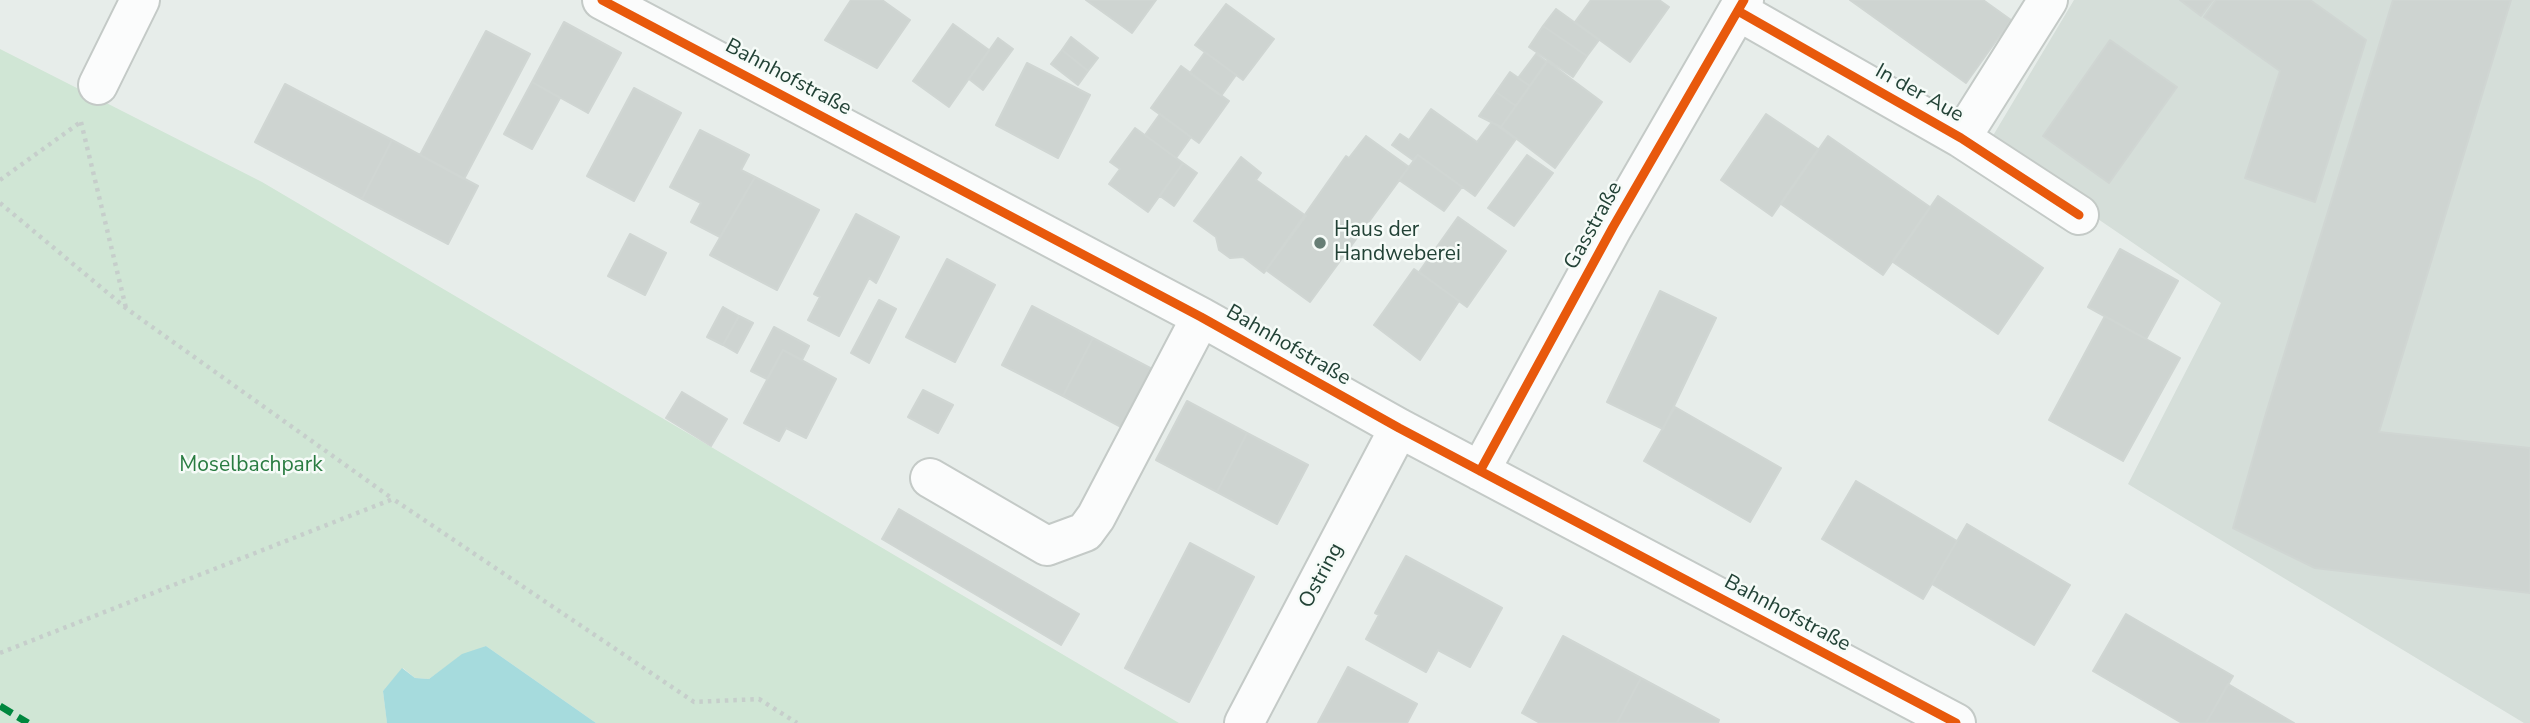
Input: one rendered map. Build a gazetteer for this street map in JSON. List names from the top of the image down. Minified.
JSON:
{"streets":{"street":["Bahnhofstraße","In der Aue","Gasstraße","Ostring"]},"crossings":[["Bahnhofstraße","Gasstraße"],["Bahnhofstraße","Ostring"],["In der Aue","Gasstraße"]],"parks":["Moselbachpark"],"places":["Haus der Handweberei"]}
